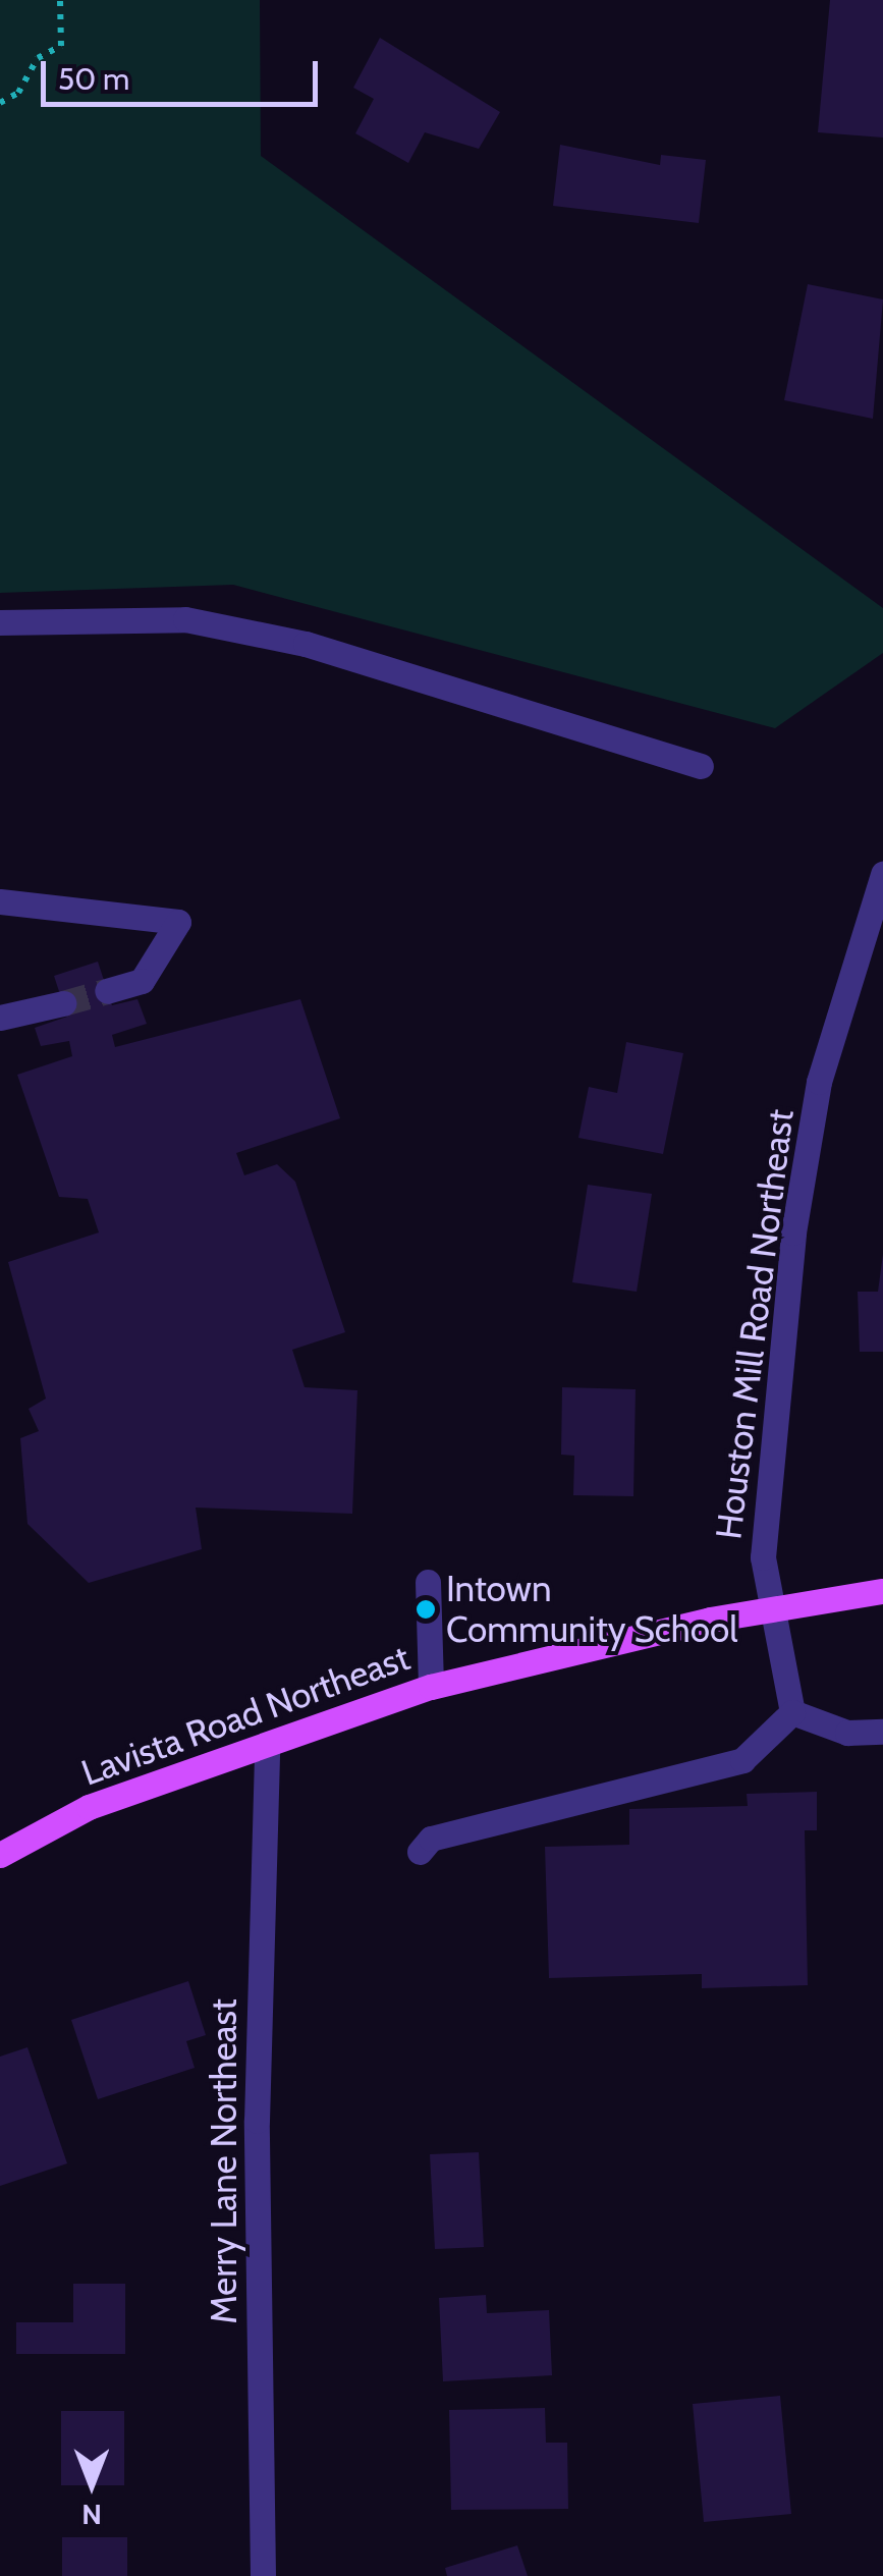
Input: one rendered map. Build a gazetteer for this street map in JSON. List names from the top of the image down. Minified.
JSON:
{"streets":{"main road":["Lavista Road Northeast"],"street":["Houston Mill Road Northeast","Merry Lane Northeast"]},"crossings":[["Houston Mill Road Northeast","Lavista Road Northeast"],["Lavista Road Northeast","Merry Lane Northeast"]],"places":["Intown Community School"],"scale_bar":"50 m","north":"bottom"}
